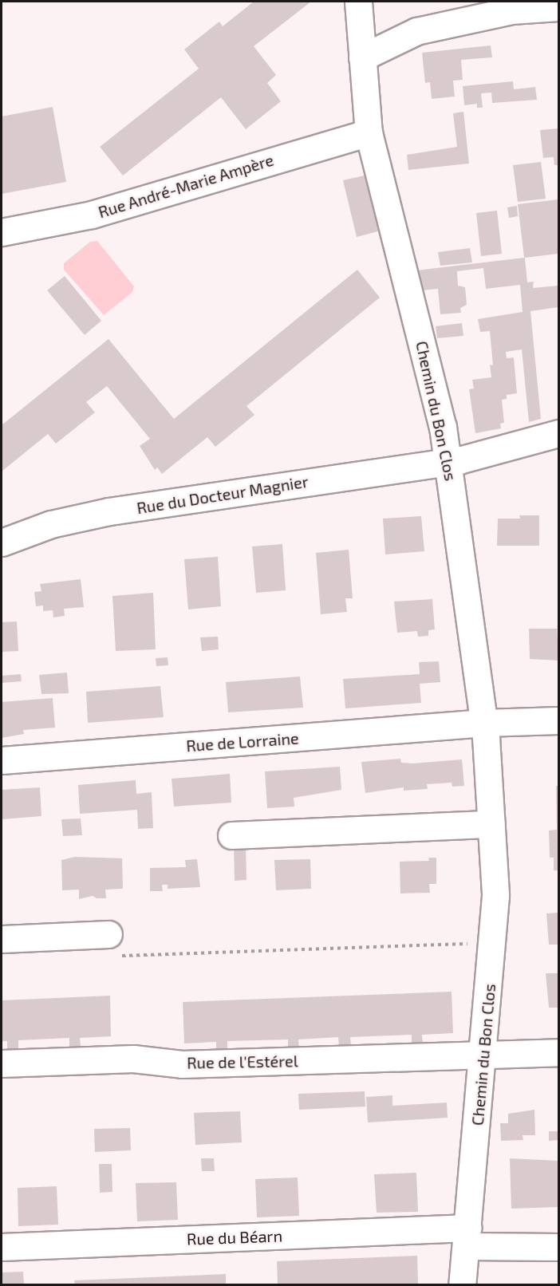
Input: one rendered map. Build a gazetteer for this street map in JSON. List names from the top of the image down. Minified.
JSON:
{"streets":{"street":["Rue André-Marie Ampère","Chemin du Bon Clos","Rue du Docteur Magnier","Rue de Lorraine","Rue de l'Estérel","Rue du Béarn"]},"crossings":[["Rue André-Marie Ampère","Chemin du Bon Clos"],["Chemin du Bon Clos","Rue du Docteur Magnier"],["Chemin du Bon Clos","Rue de Lorraine"],["Chemin du Bon Clos","Rue de l'Estérel"],["Chemin du Bon Clos","Rue du Béarn"]]}
